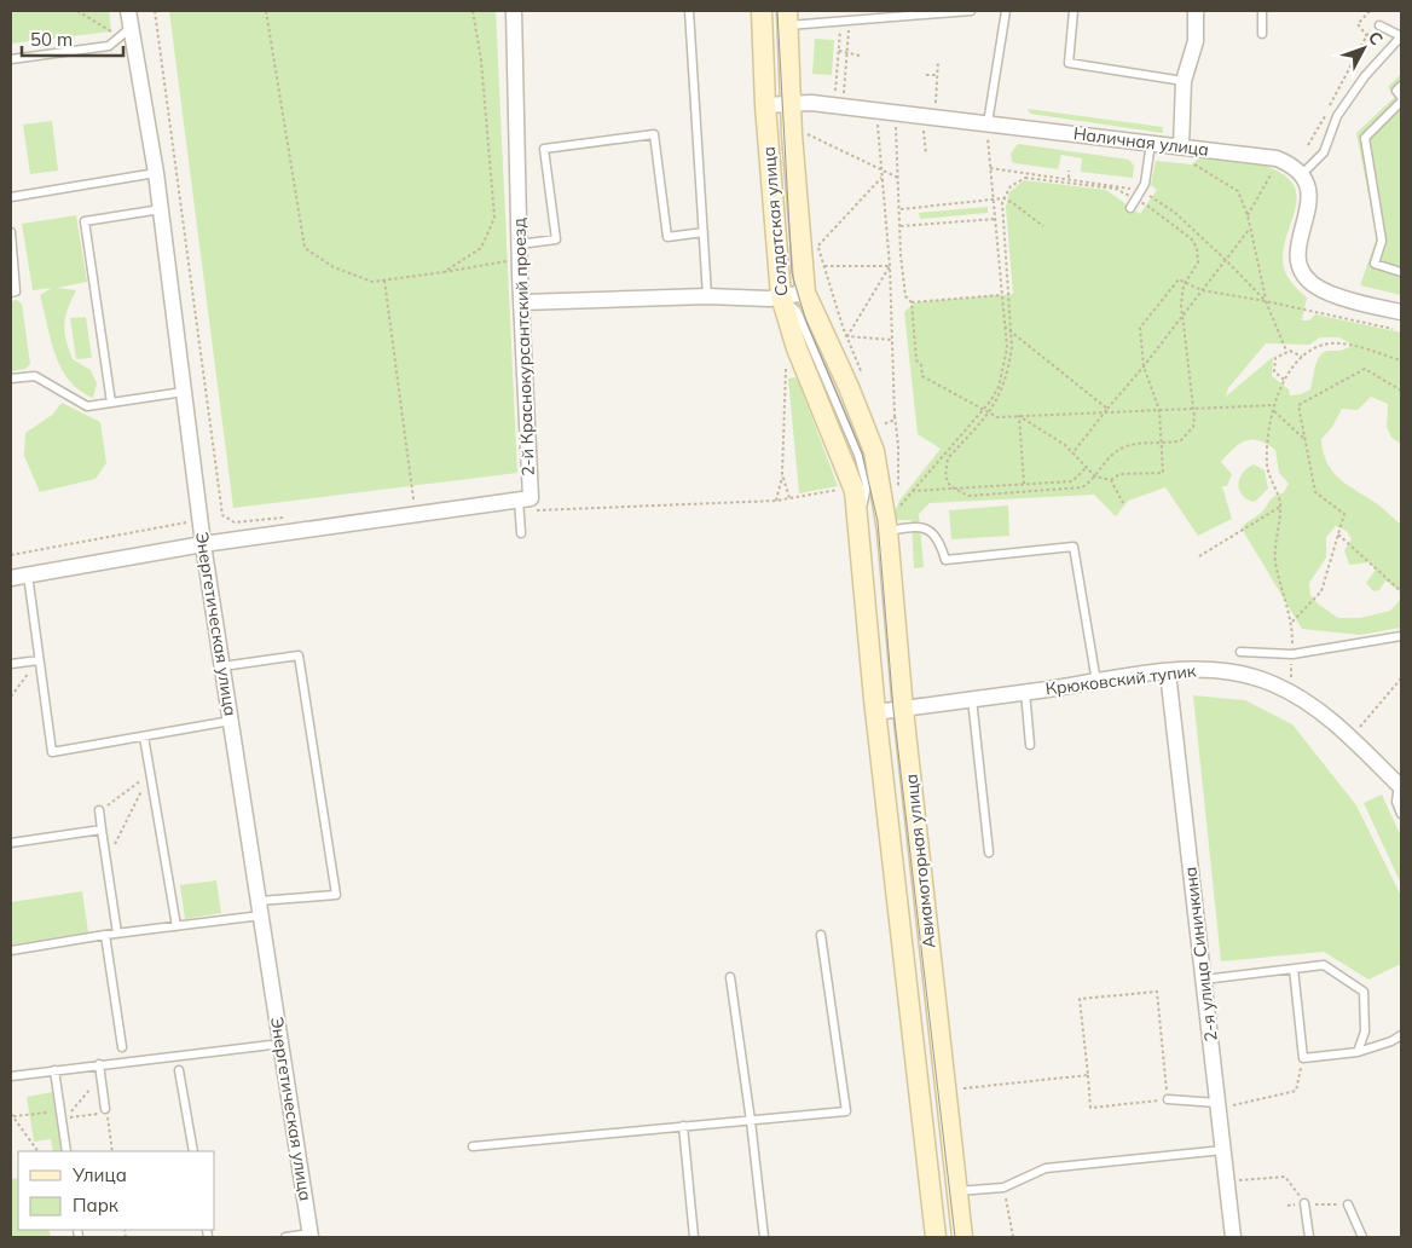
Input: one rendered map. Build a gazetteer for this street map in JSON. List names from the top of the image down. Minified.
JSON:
{"streets":{"main road":["Солдатская улица","Авиамоторная улица"],"street":["Наличная улица","2-й Краснокурсантский проезд","Энергетическая улица","Крюковский тупик","2-я улица Синичкина"]},"crossings":[["Наличная улица","Солдатская улица"],["Солдатская улица","Авиамоторная улица"],["2-й Краснокурсантский проезд","Энергетическая улица"],["Крюковский тупик","Авиамоторная улица"],["Крюковский тупик","2-я улица Синичкина"]],"legend":["Улица","Парк"],"scale_bar":"50 m","north":"top right"}
